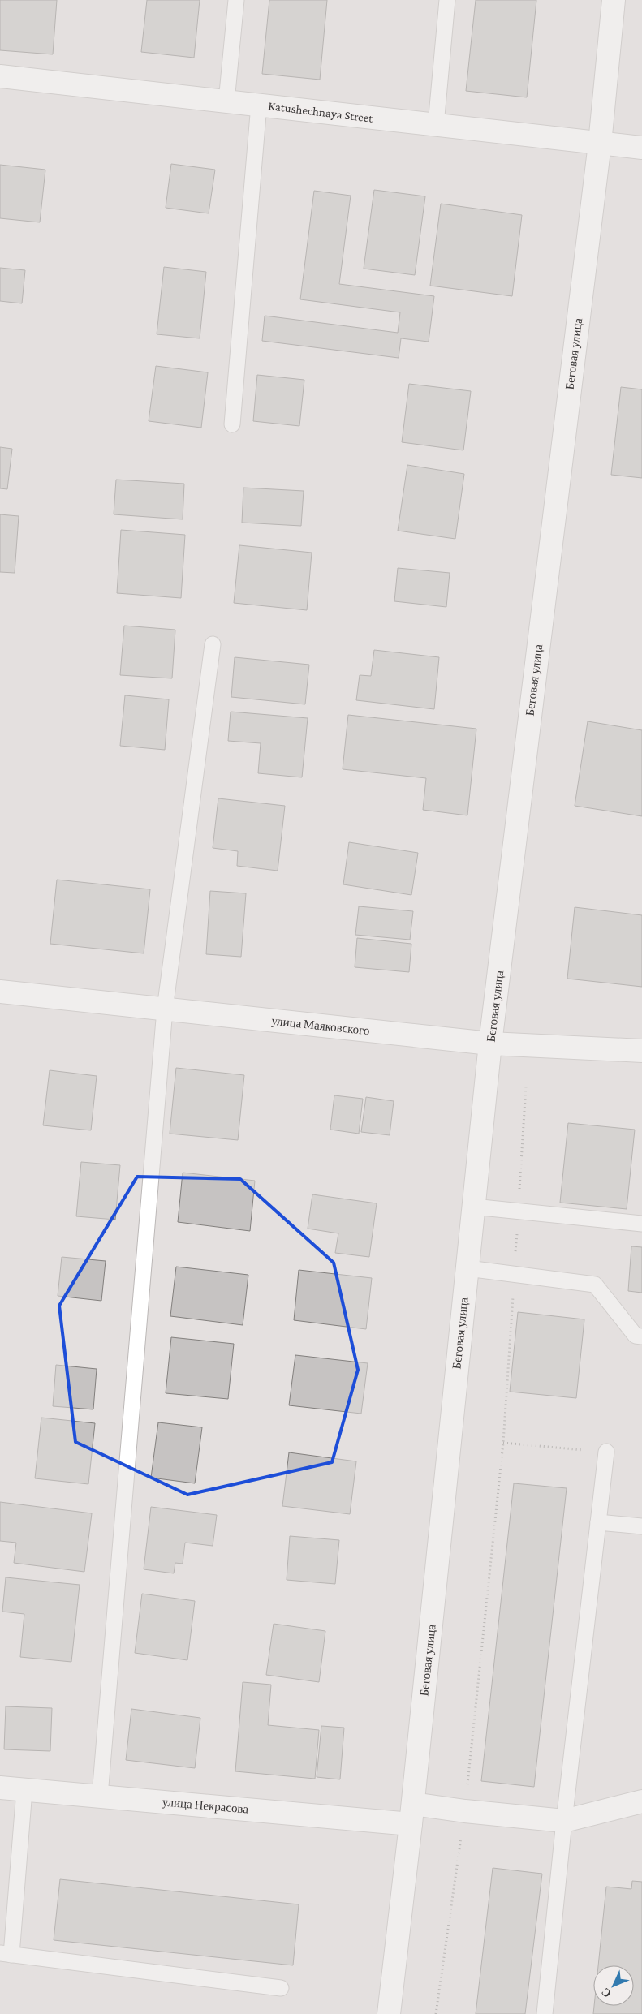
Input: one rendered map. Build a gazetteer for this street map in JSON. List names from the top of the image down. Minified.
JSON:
{"streets":{"street":["Katushechnaya Street","Беговая улица","улица Маяковского","улица Некрасова"]},"crossings":[["Katushechnaya Street","Беговая улица"],["Беговая улица","улица Маяковского"],["Беговая улица","улица Некрасова"]],"north":"bottom left"}
